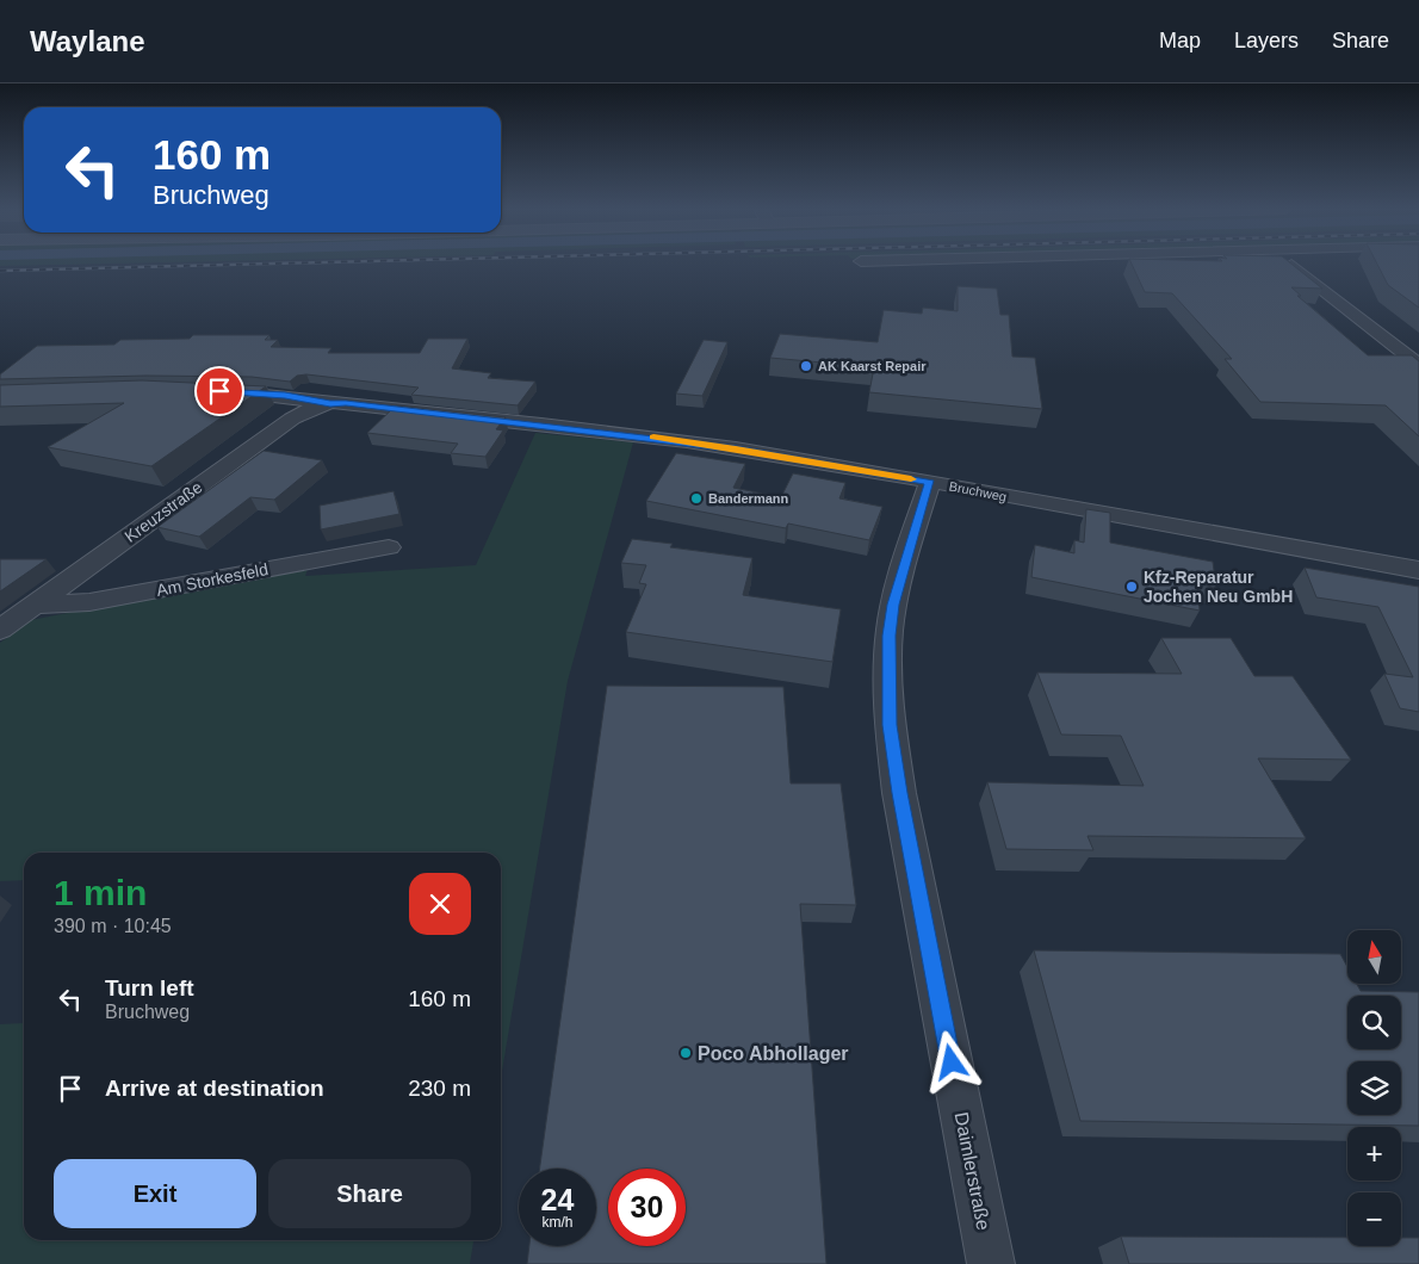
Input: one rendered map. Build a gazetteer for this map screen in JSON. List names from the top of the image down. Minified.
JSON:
{"streets":{"street":["Bruchweg","Kreuzstraße","Am Storkesfeld","Daimlerstraße"]},"crossings":[["Bruchweg","Kreuzstraße"],["Bruchweg","Daimlerstraße"],["Kreuzstraße","Am Storkesfeld"]],"places":["AK Kaarst Repair","Bandermann","Kfz-Reparatur Jochen Neu GmbH","Poco Abhollager"],"north":"top","page":{"header":"Waylane","nav":["Map","Layers","Share"],"turn":["160 m","Bruchweg"],"heading":["1 min","390 m · 10:45"],"map_buttons":["+","−"],"list":[{"name":"Turn left","note":"Bruchweg","value":"160 m"},{"name":"Arrive at destination","value":"230 m"}],"buttons":["Exit","Share"],"speed":"24 km/h","limit":"30"}}
